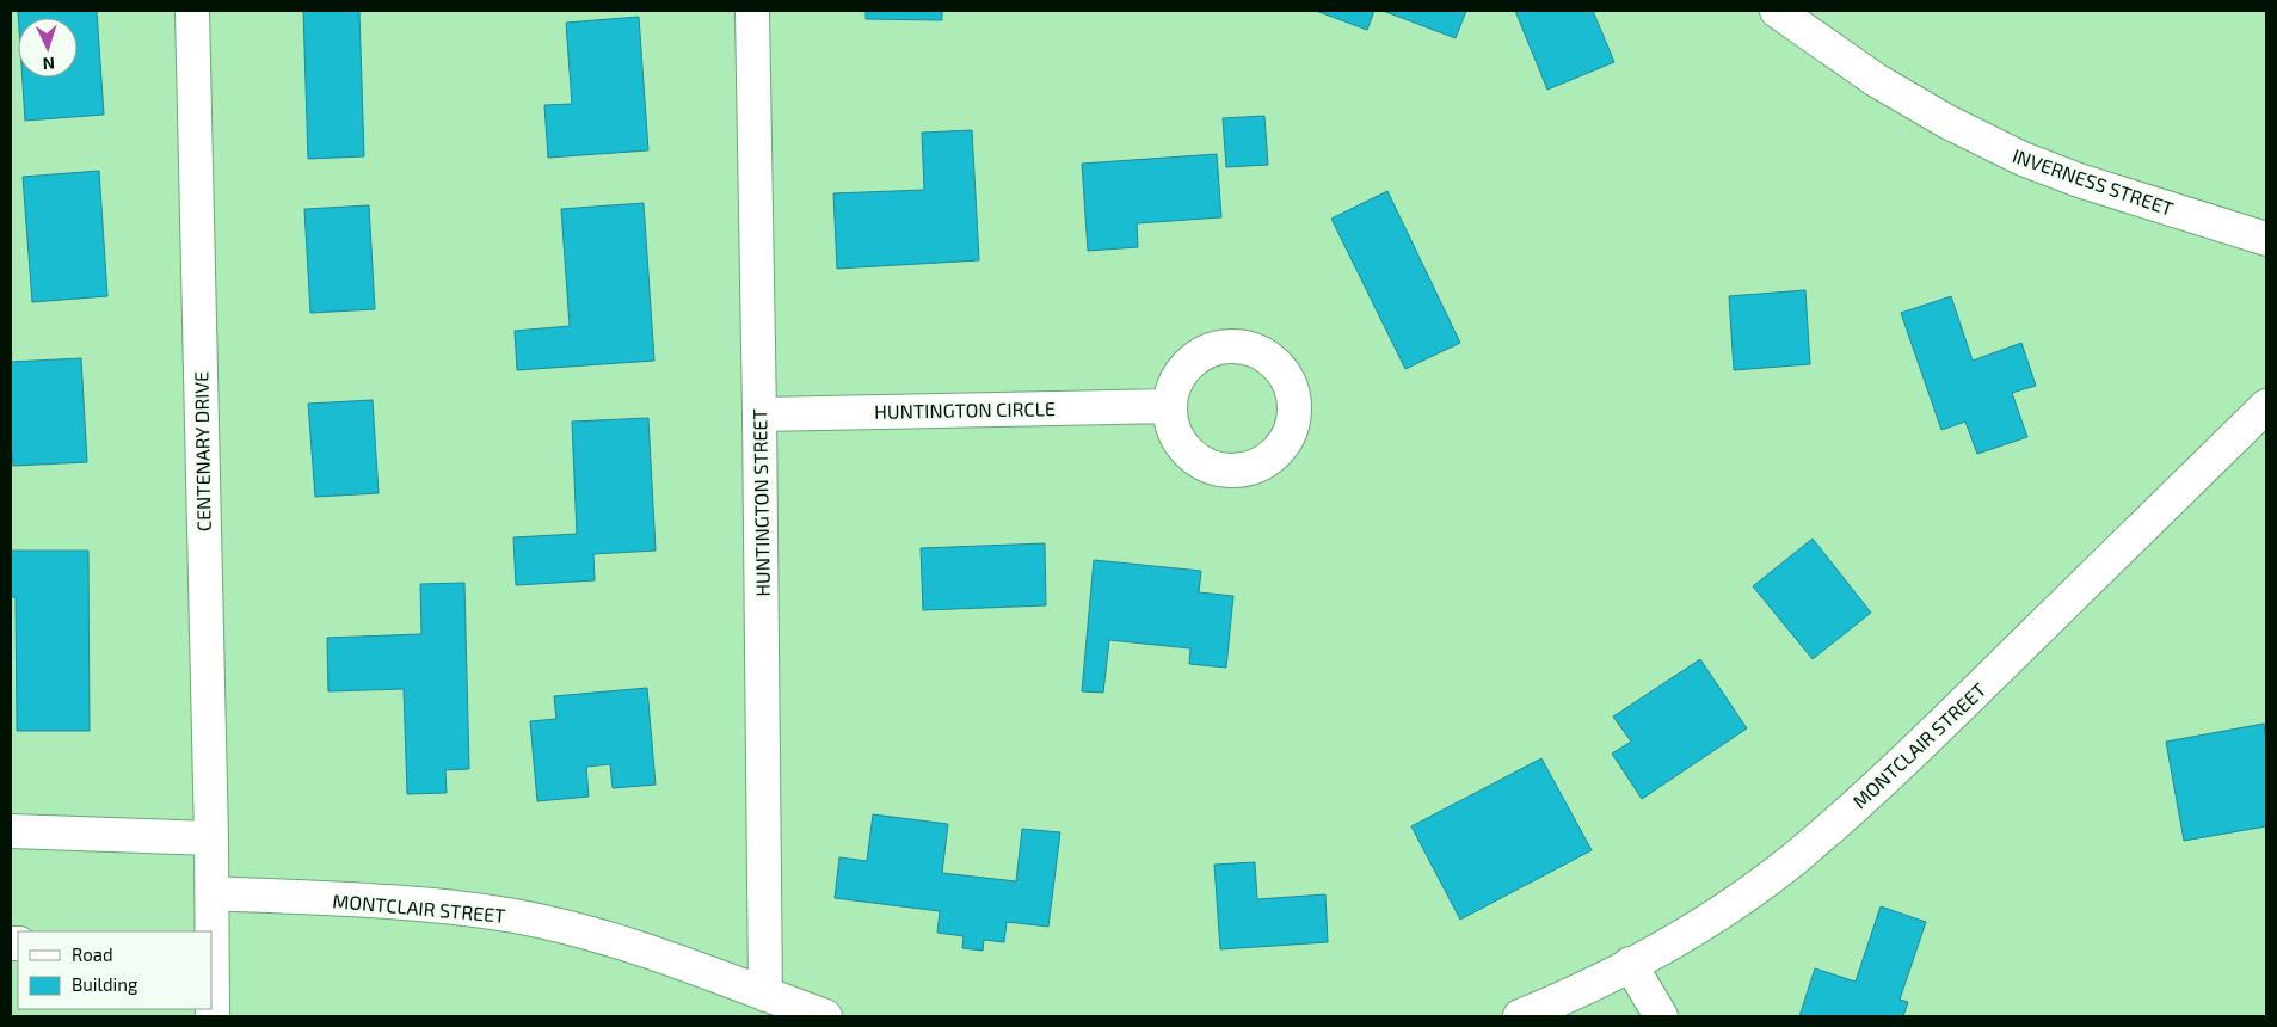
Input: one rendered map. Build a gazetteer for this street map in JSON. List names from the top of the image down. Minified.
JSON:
{"streets":{"street":["INVERNESS STREET","HUNTINGTON CIRCLE","CENTENARY DRIVE","HUNTINGTON STREET","MONTCLAIR STREET"]},"crossings":[["HUNTINGTON CIRCLE","HUNTINGTON STREET"],["CENTENARY DRIVE","MONTCLAIR STREET"],["HUNTINGTON STREET","MONTCLAIR STREET"]],"legend":["Road","Building"],"north":"bottom"}
